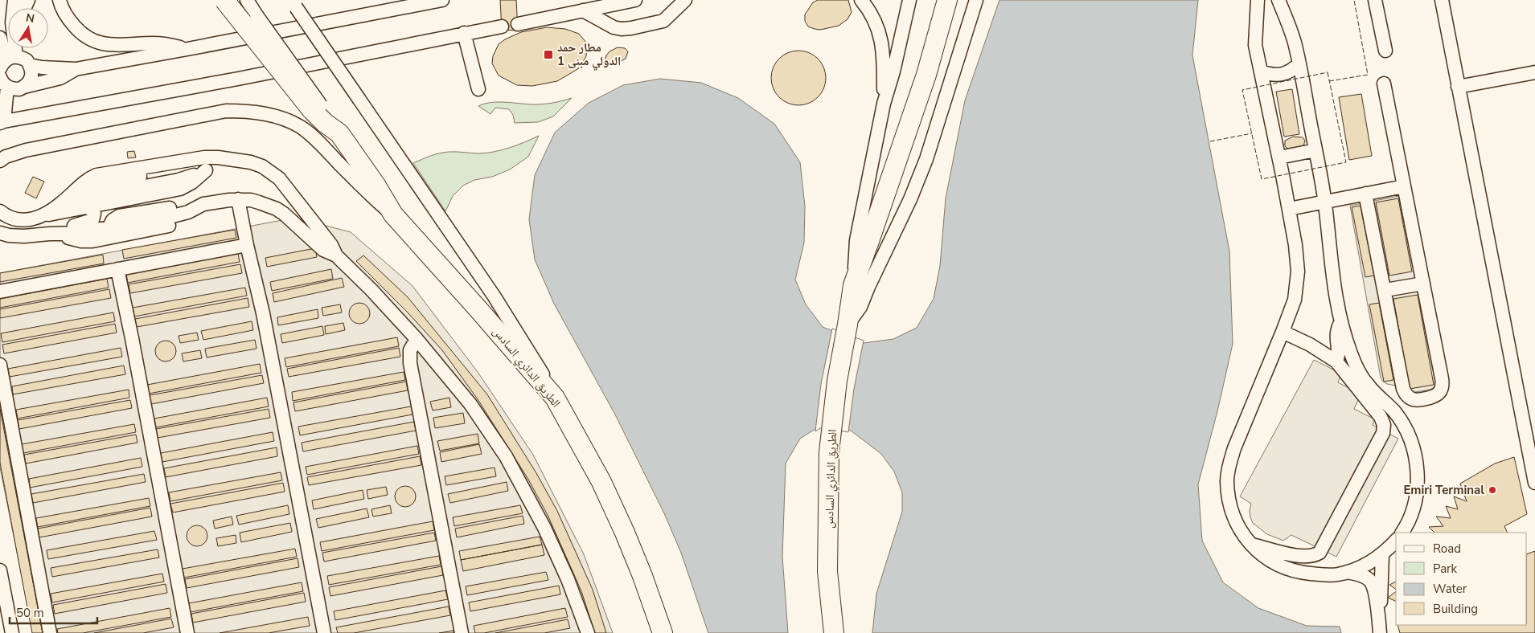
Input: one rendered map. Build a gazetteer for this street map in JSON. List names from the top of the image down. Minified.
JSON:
{"streets":{"highway":["الطريق الدائري السادس"]},"places":{"transit":["مطار حمد الدولي مبنى 1"],"other":["Emiri Terminal"]},"legend":["Road","Park","Water","Building"],"scale_bar":"50 m","north":"top"}
